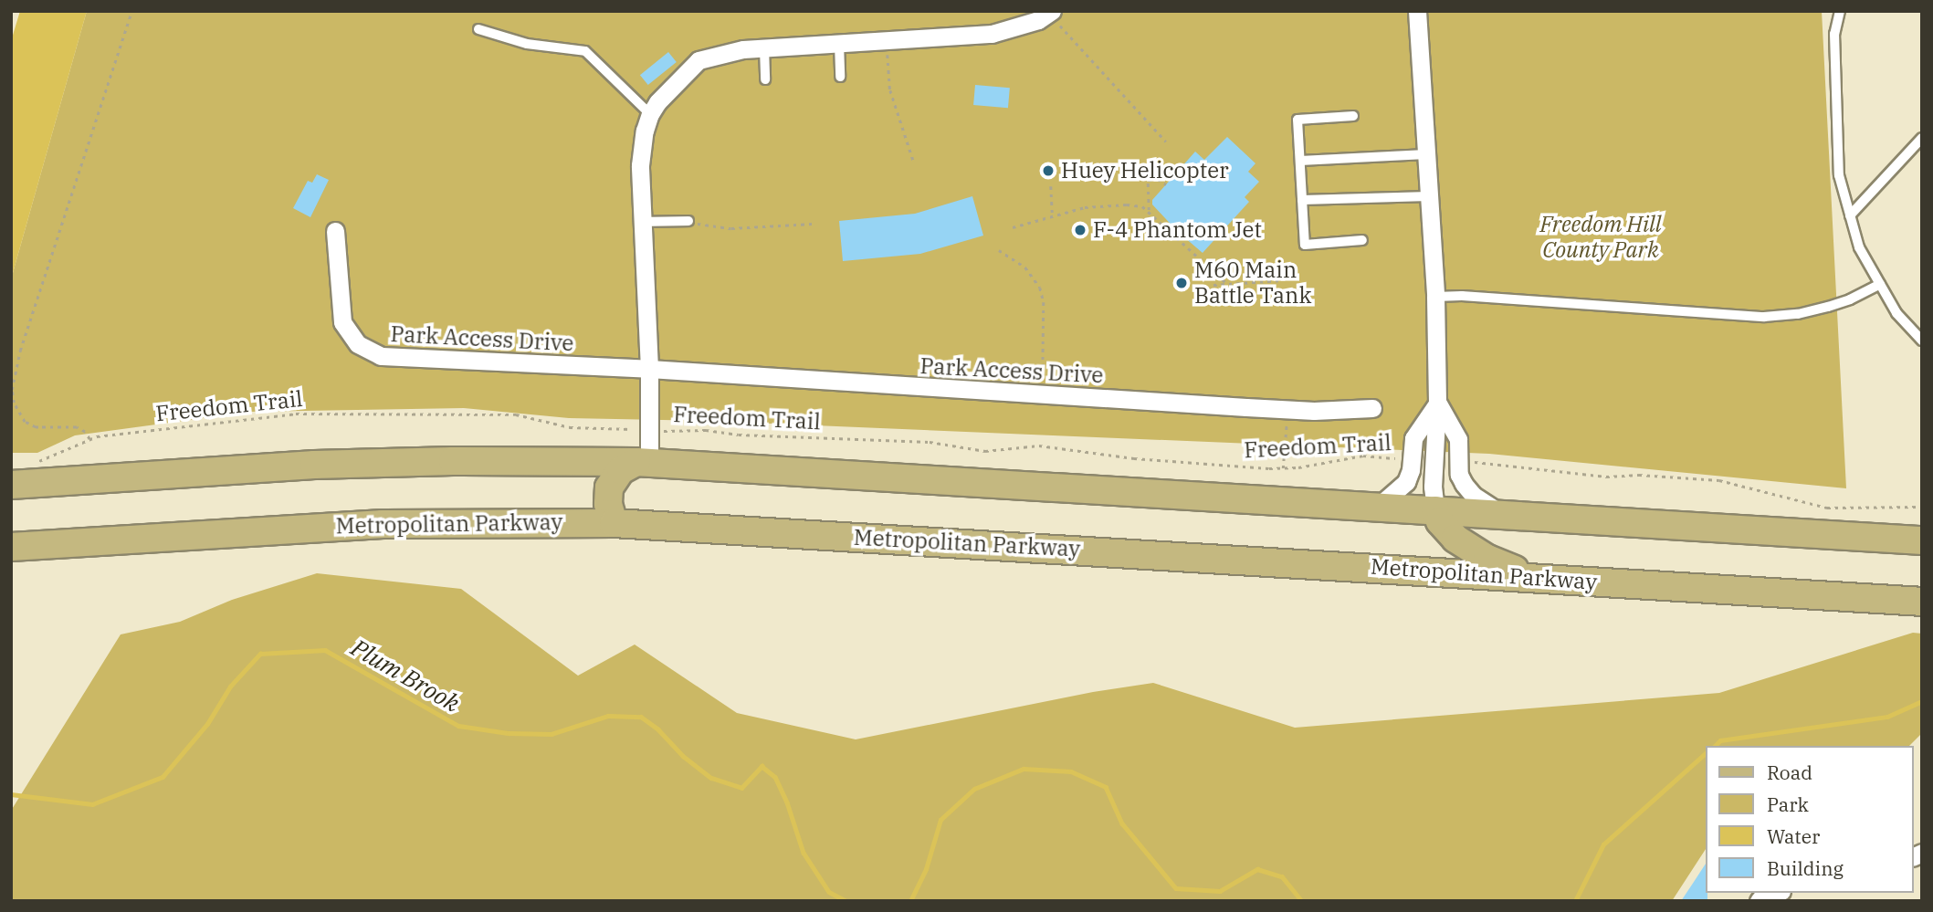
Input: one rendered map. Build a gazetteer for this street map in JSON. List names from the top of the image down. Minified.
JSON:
{"streets":{"main road":["Metropolitan Parkway"],"street":["Park Access Drive"],"path":["Freedom Trail"]},"water":["Plum Brook"],"parks":["Freedom Hill County Park"],"places":["Huey Helicopter","F-4 Phantom Jet","M60 Main Battle Tank"],"legend":["Road","Park","Water","Building"]}
